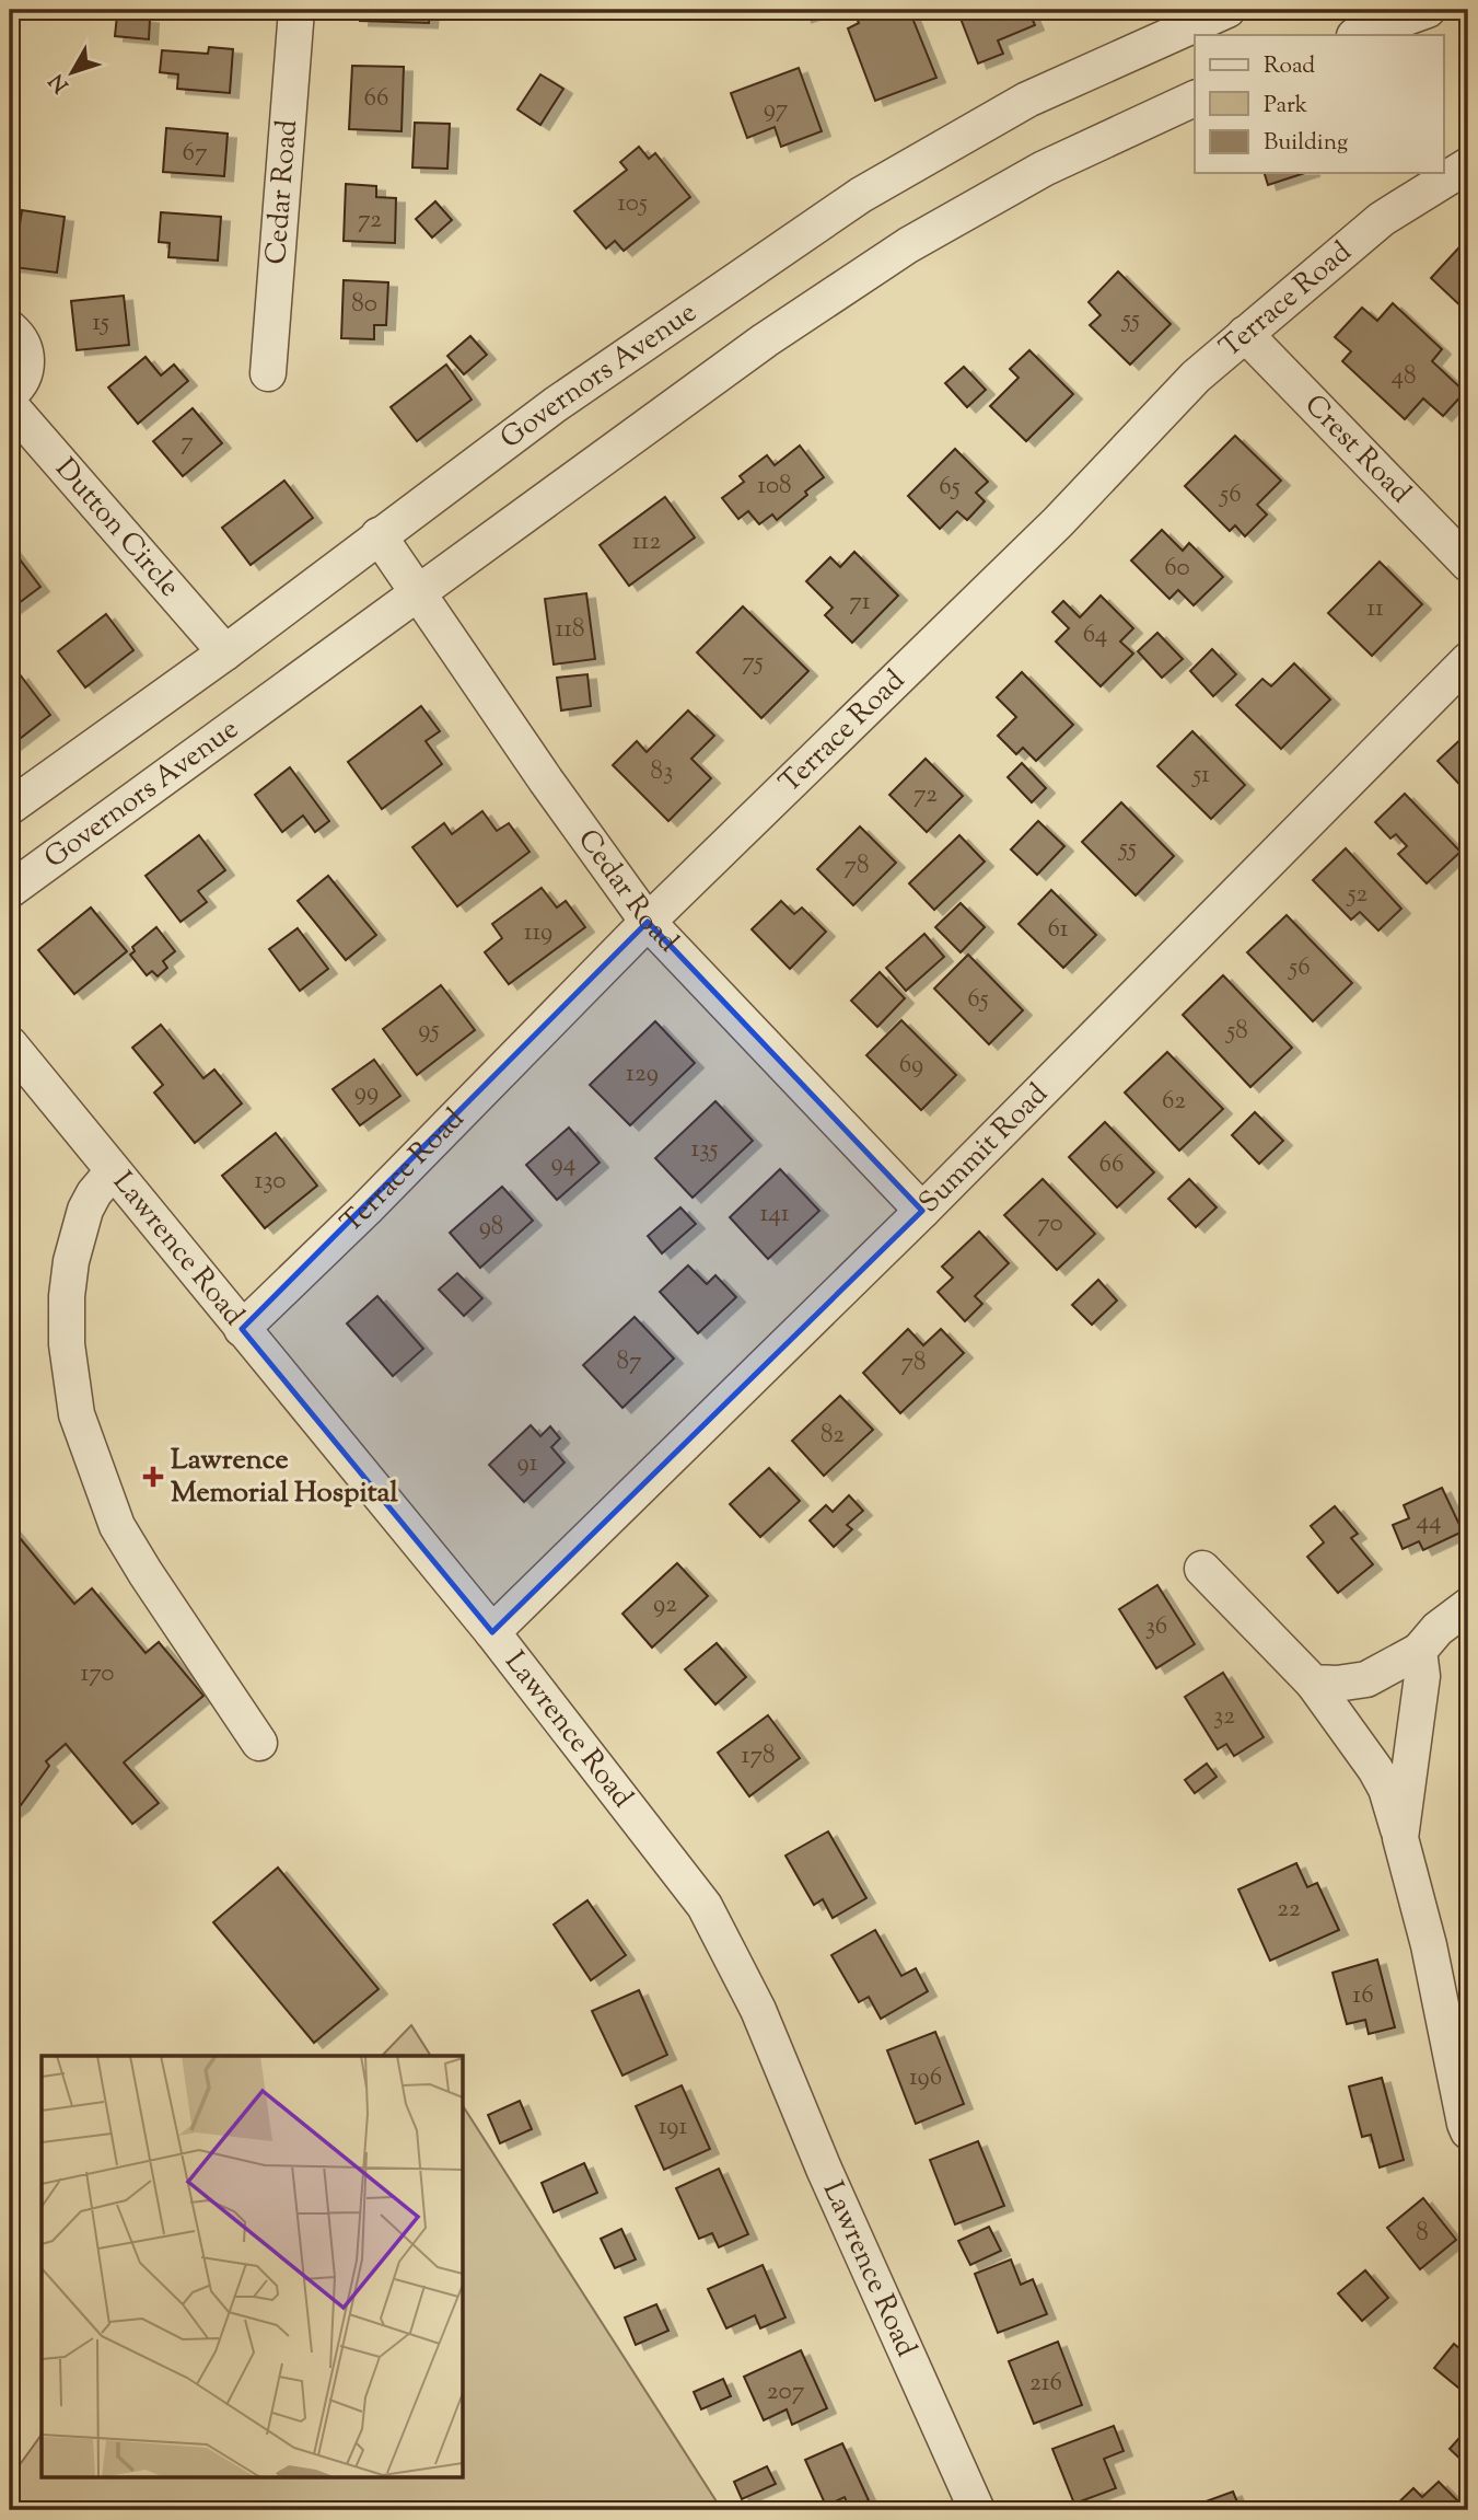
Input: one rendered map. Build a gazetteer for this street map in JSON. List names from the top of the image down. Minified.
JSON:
{"streets":{"street":["Cedar Road","Terrace Road","Governors Avenue","Crest Road","Dutton Circle","Summit Road","Lawrence Road"]},"crossings":[["Cedar Road","Terrace Road"],["Cedar Road","Governors Avenue"],["Cedar Road","Summit Road"],["Terrace Road","Crest Road"],["Terrace Road","Lawrence Road"],["Governors Avenue","Dutton Circle"],["Summit Road","Lawrence Road"]],"places":{"health":["Lawrence Memorial Hospital"]},"house_numbers":["66","97","67","105","72","80","55","15","48","7","108","65","56","112","60","71","11","118","64","75","83","51","72","55","78","52","61","119","56","65","95","58","69","129","99","62","135","94","66","130","141","70","98","87","78","82","91","44","92","36","170","32","178","22","16","196","191","8","216","207"],"legend":["Road","Park","Building"],"north":"bottom left"}
